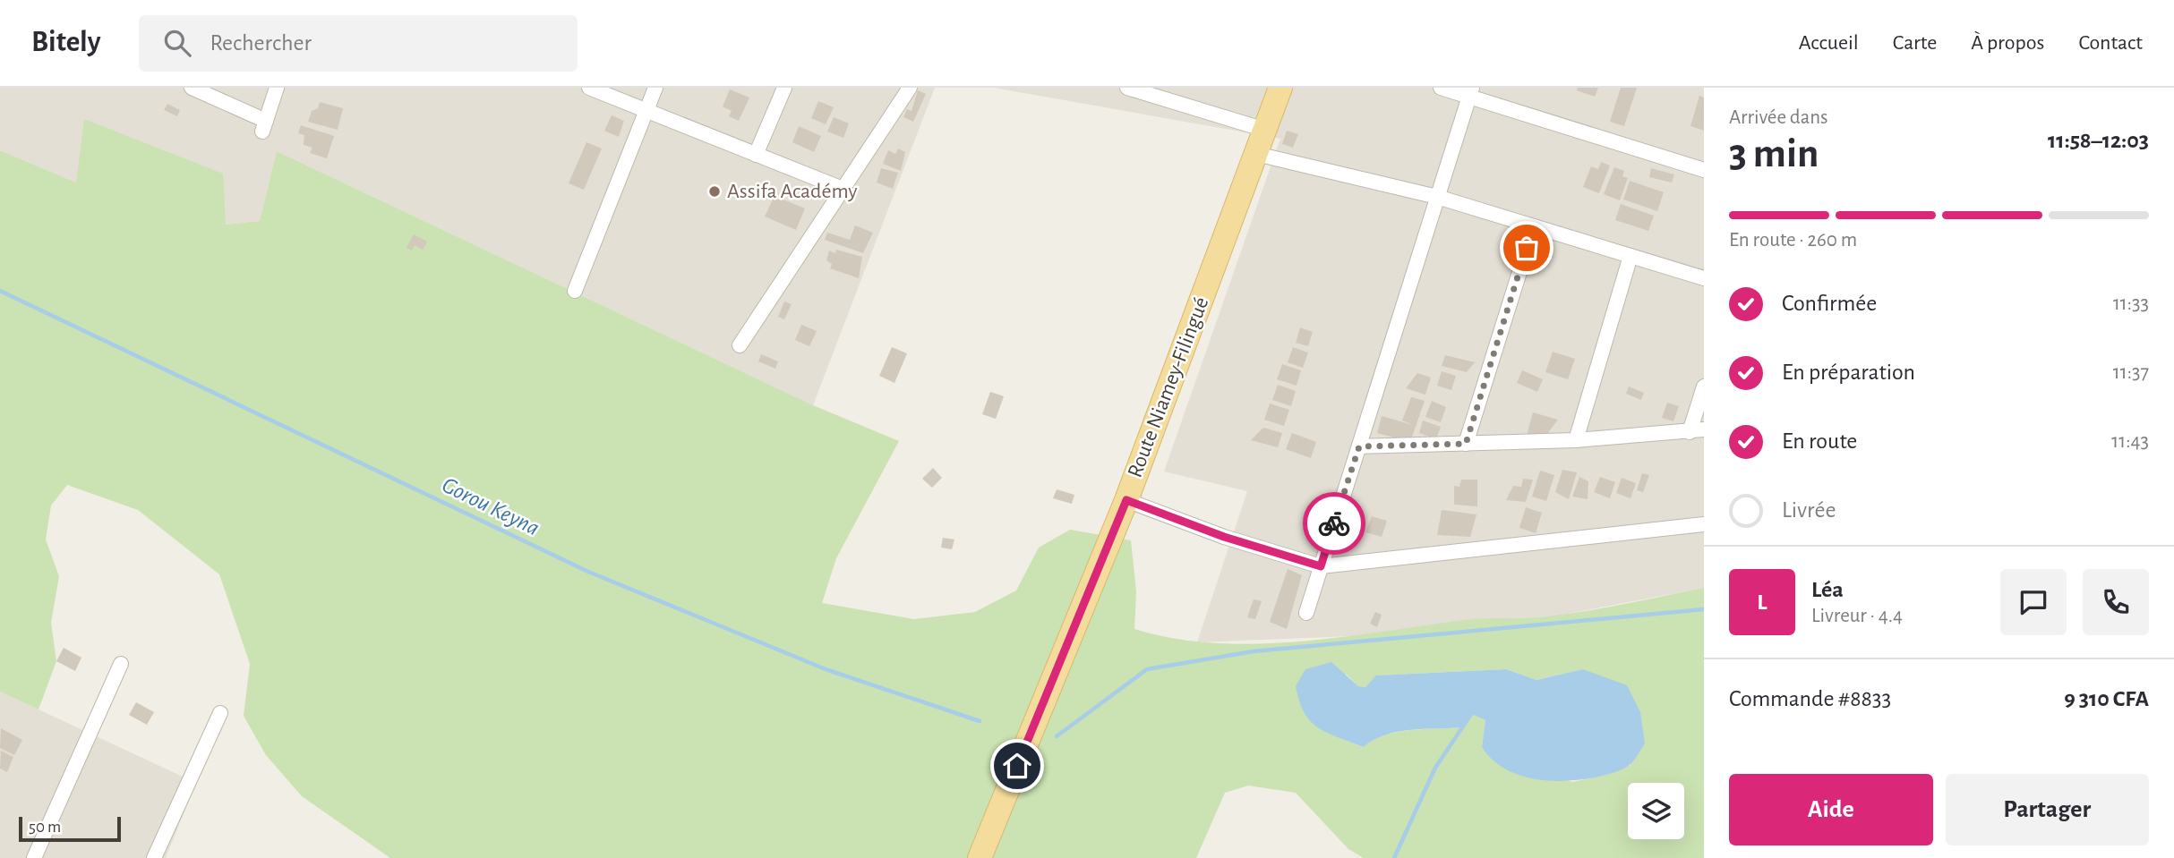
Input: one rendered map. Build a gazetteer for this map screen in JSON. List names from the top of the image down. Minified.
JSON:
{"streets":{"main road":["Route Niamey-Filingué"]},"water":["Gorou Keyna"],"places":["Assifa Académy"],"scale_bar":"50 m","page":{"header":"Bitely","search":"Rechercher","nav":["Accueil","Carte","À propos","Contact"],"heading":["3 min","Arrivée dans","11:58–12:03"],"panel":["Léa","Livreur · 4.4","Commande #8833","9 310 CFA"],"bar":"En route · 260 m","list":[["Confirmée","11:33"],["En préparation","11:37"],["En route","11:43"],"Livrée"],"round":"L","buttons":["Aide","Partager"],"scale":"50 m"}}
